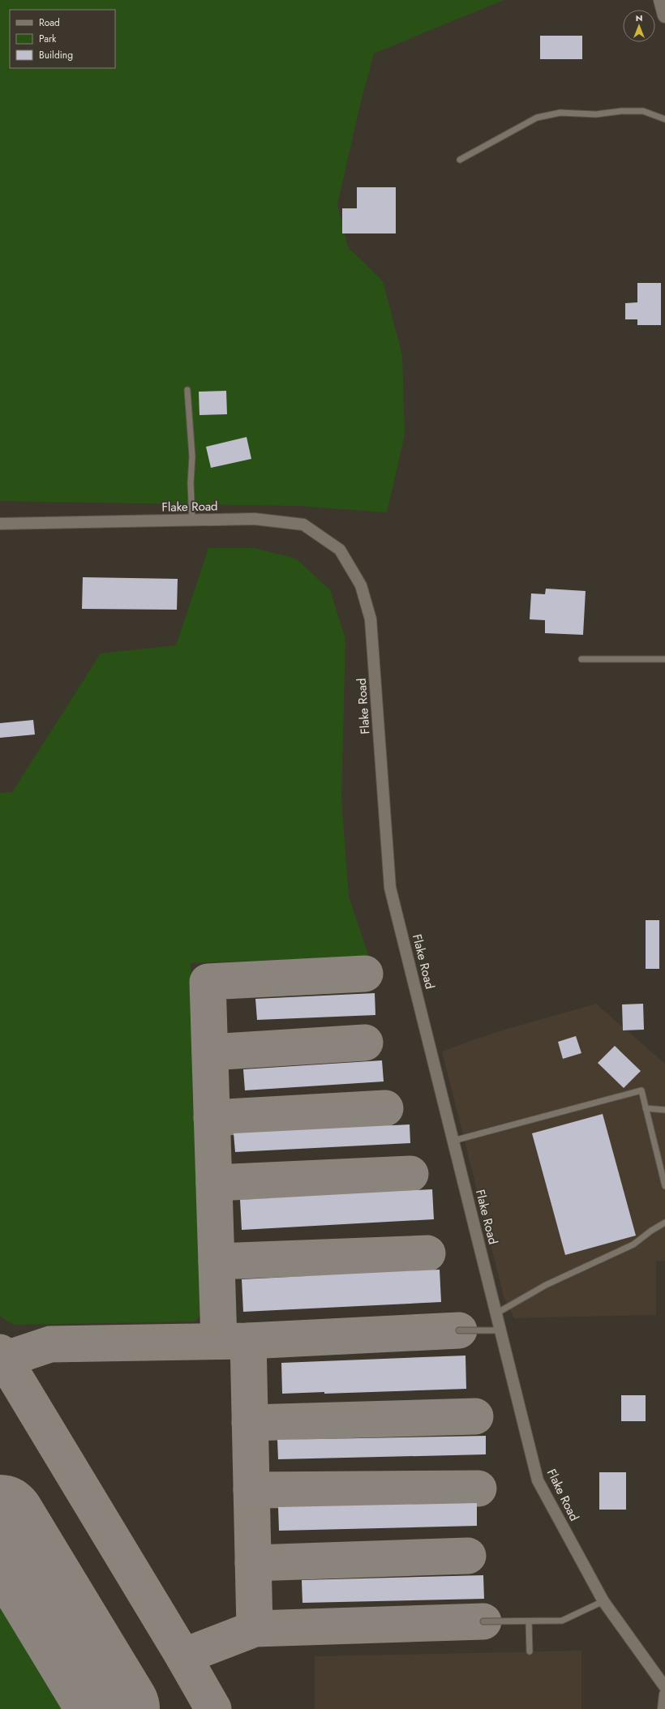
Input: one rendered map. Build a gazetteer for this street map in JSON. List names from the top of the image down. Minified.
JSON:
{"streets":{"street":["Flake Road"]},"legend":["Road","Park","Building"],"north":"top"}
